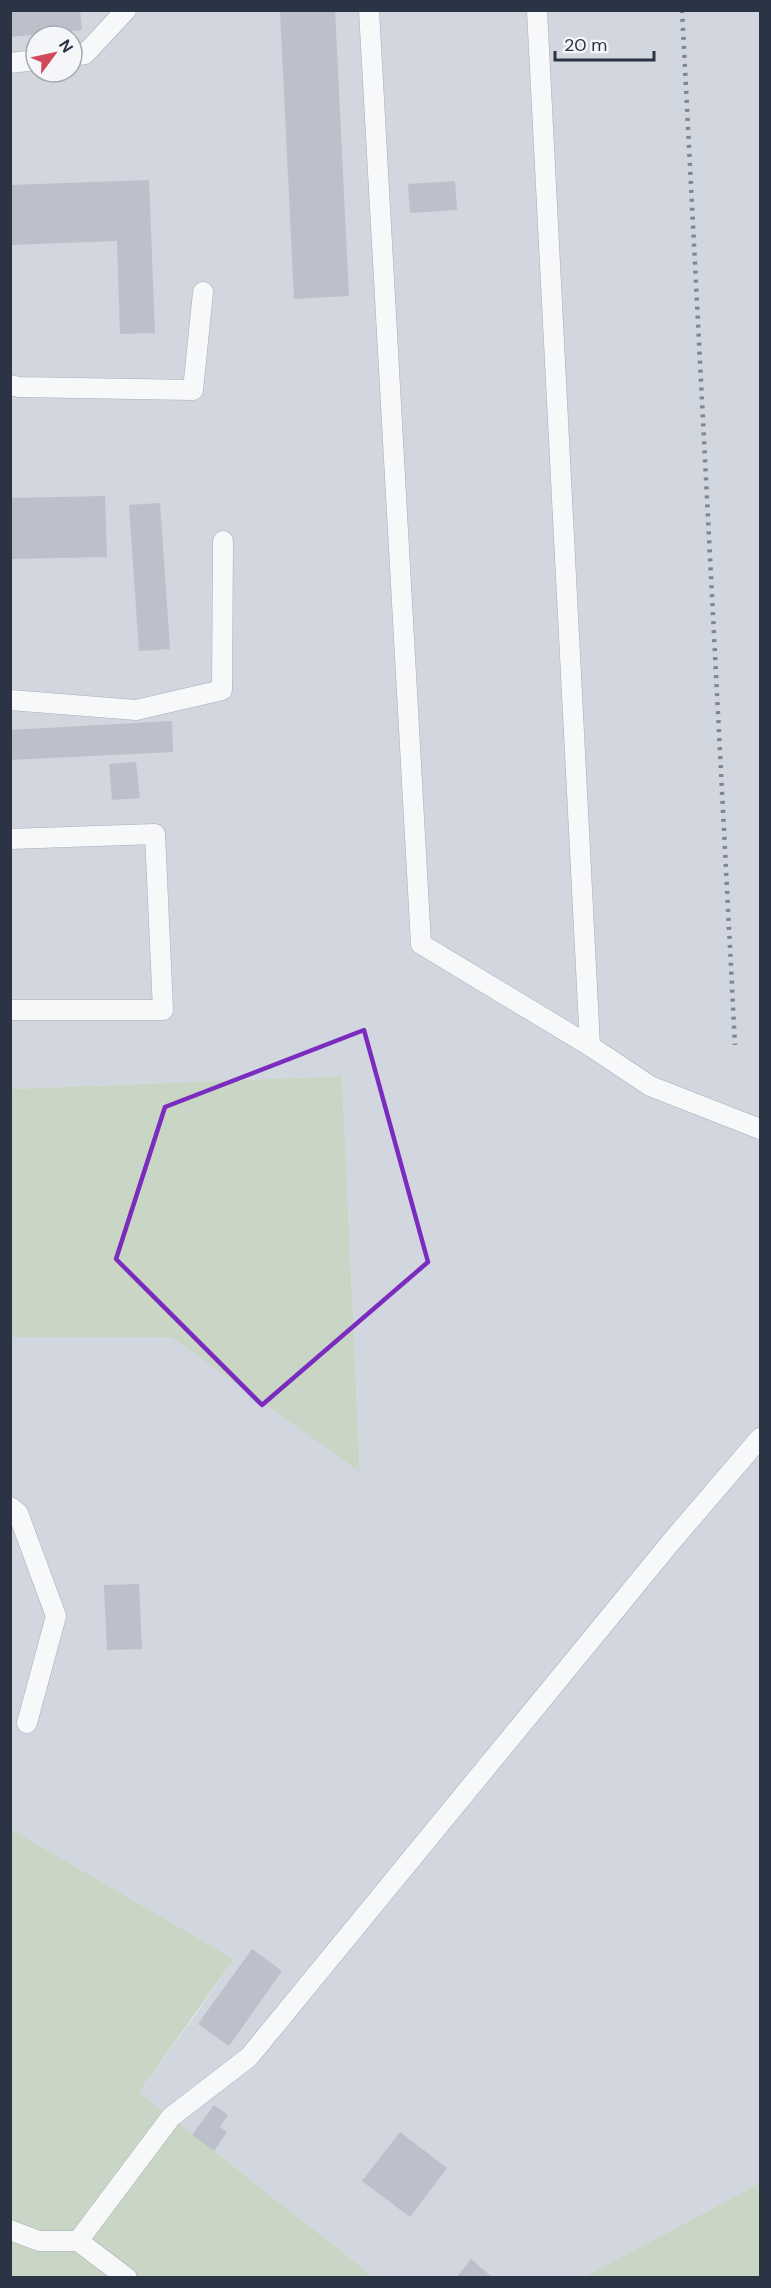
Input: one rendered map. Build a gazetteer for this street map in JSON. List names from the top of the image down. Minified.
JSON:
{"scale_bar":"20 m","north":"top right"}
